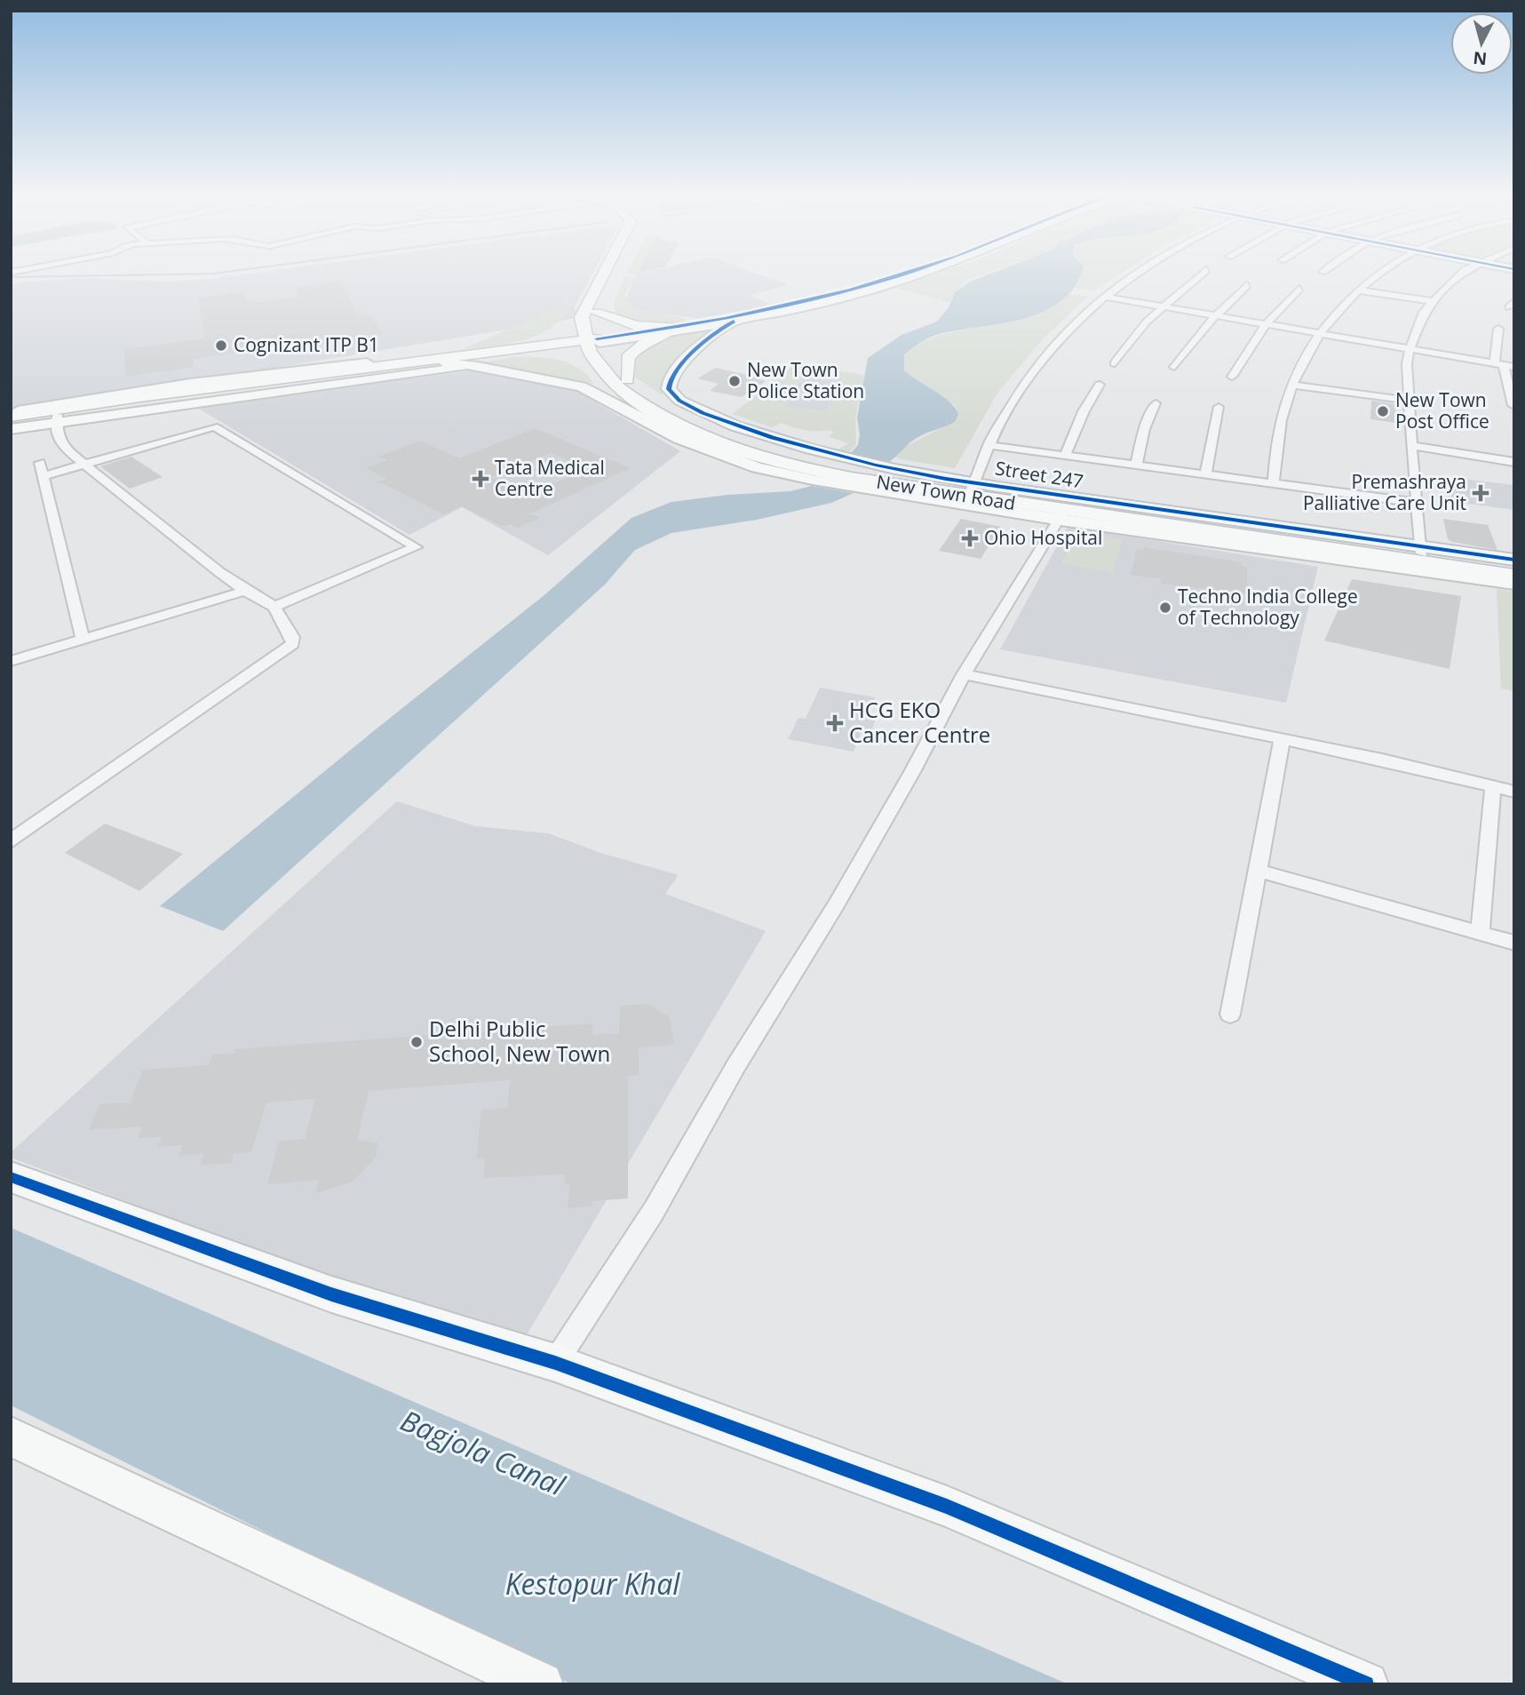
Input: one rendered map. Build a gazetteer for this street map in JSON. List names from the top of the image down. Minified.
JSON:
{"streets":{"main road":["New Town Road"],"street":["Street 247"]},"water":["Bagjola Canal","Kestopur Khal"],"places":{"other":["Cognizant ITP B1","New Town Police Station","New Town Post Office","Techno India College of Technology","Delhi Public School, New Town"],"health":["Tata Medical Centre","Premashraya Palliative Care Unit","Ohio Hospital","HCG EKO Cancer Centre"]},"north":"bottom"}
